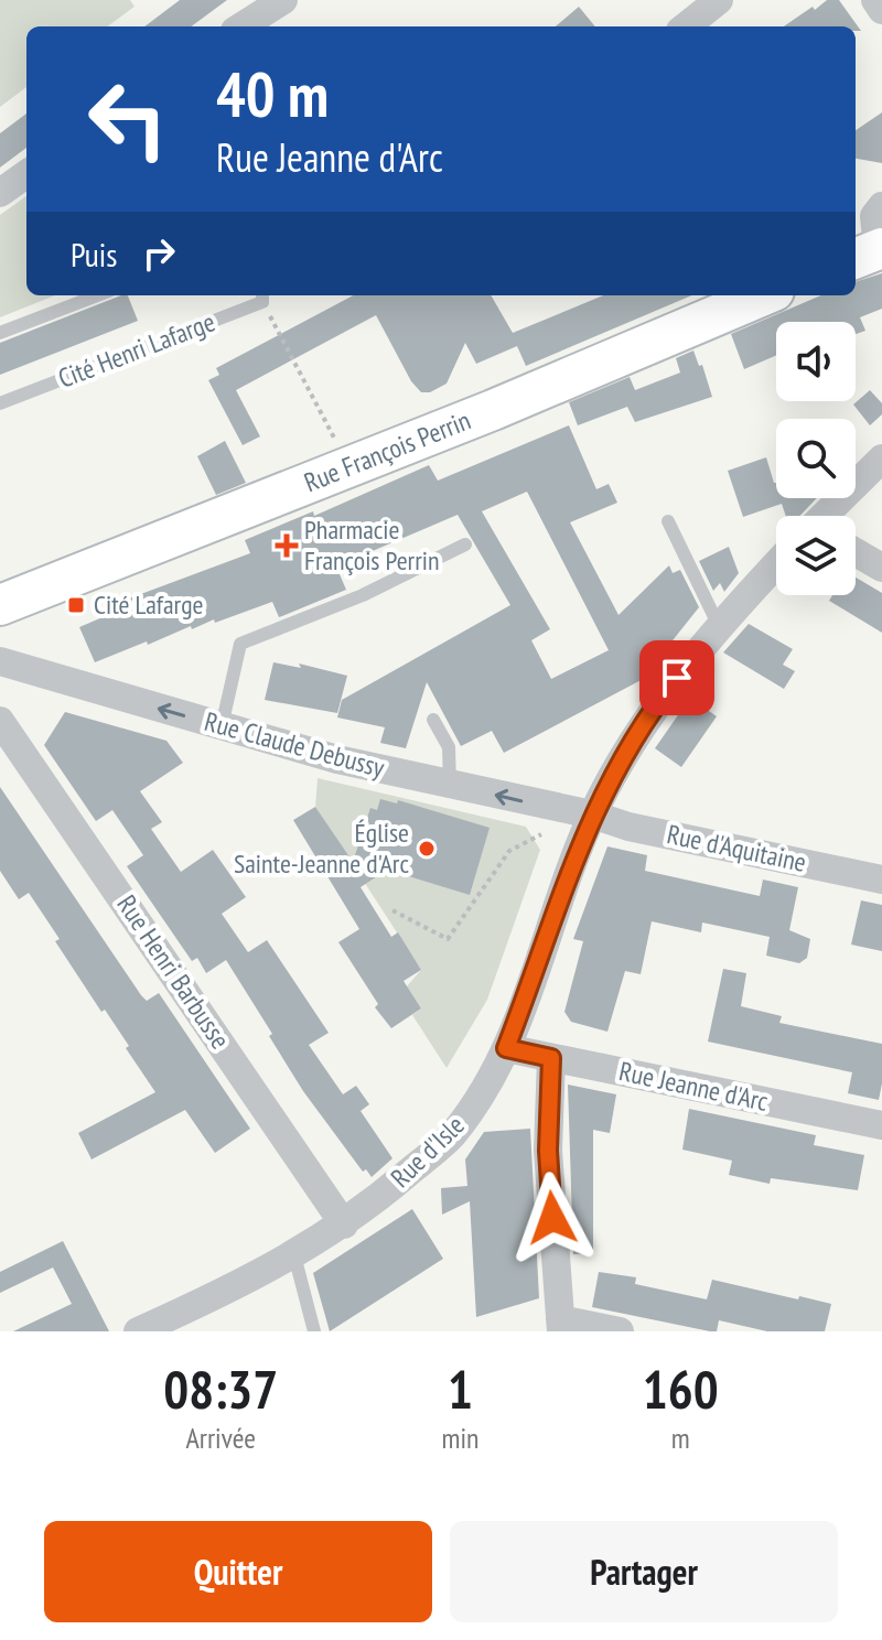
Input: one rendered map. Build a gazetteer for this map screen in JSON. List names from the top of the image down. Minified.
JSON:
{"streets":{"main road":["Rue François Perrin"],"street":["Rue Claude Debussy","Rue d'Aquitaine","Rue Henri Barbusse","Rue Jeanne d'Arc","Rue d'Isle"],"lane":["Cité Henri Lafarge"]},"crossings":[["Rue Claude Debussy","Rue d'Aquitaine"],["Rue Claude Debussy","Rue d'Isle"],["Rue d'Aquitaine","Rue d'Isle"],["Rue Henri Barbusse","Rue d'Isle"],["Rue Jeanne d'Arc","Rue d'Isle"]],"one_way":["Rue Claude Debussy"],"places":{"health":["Pharmacie François Perrin"],"transit":["Cité Lafarge"],"other":["Église Sainte-Jeanne d'Arc"]},"page":{"turn":["40 m","Rue Jeanne d'Arc"],"then":"Puis","eta":["08:37","Arrivée","1","min","160","m"],"buttons":["Quitter","Partager"]}}
